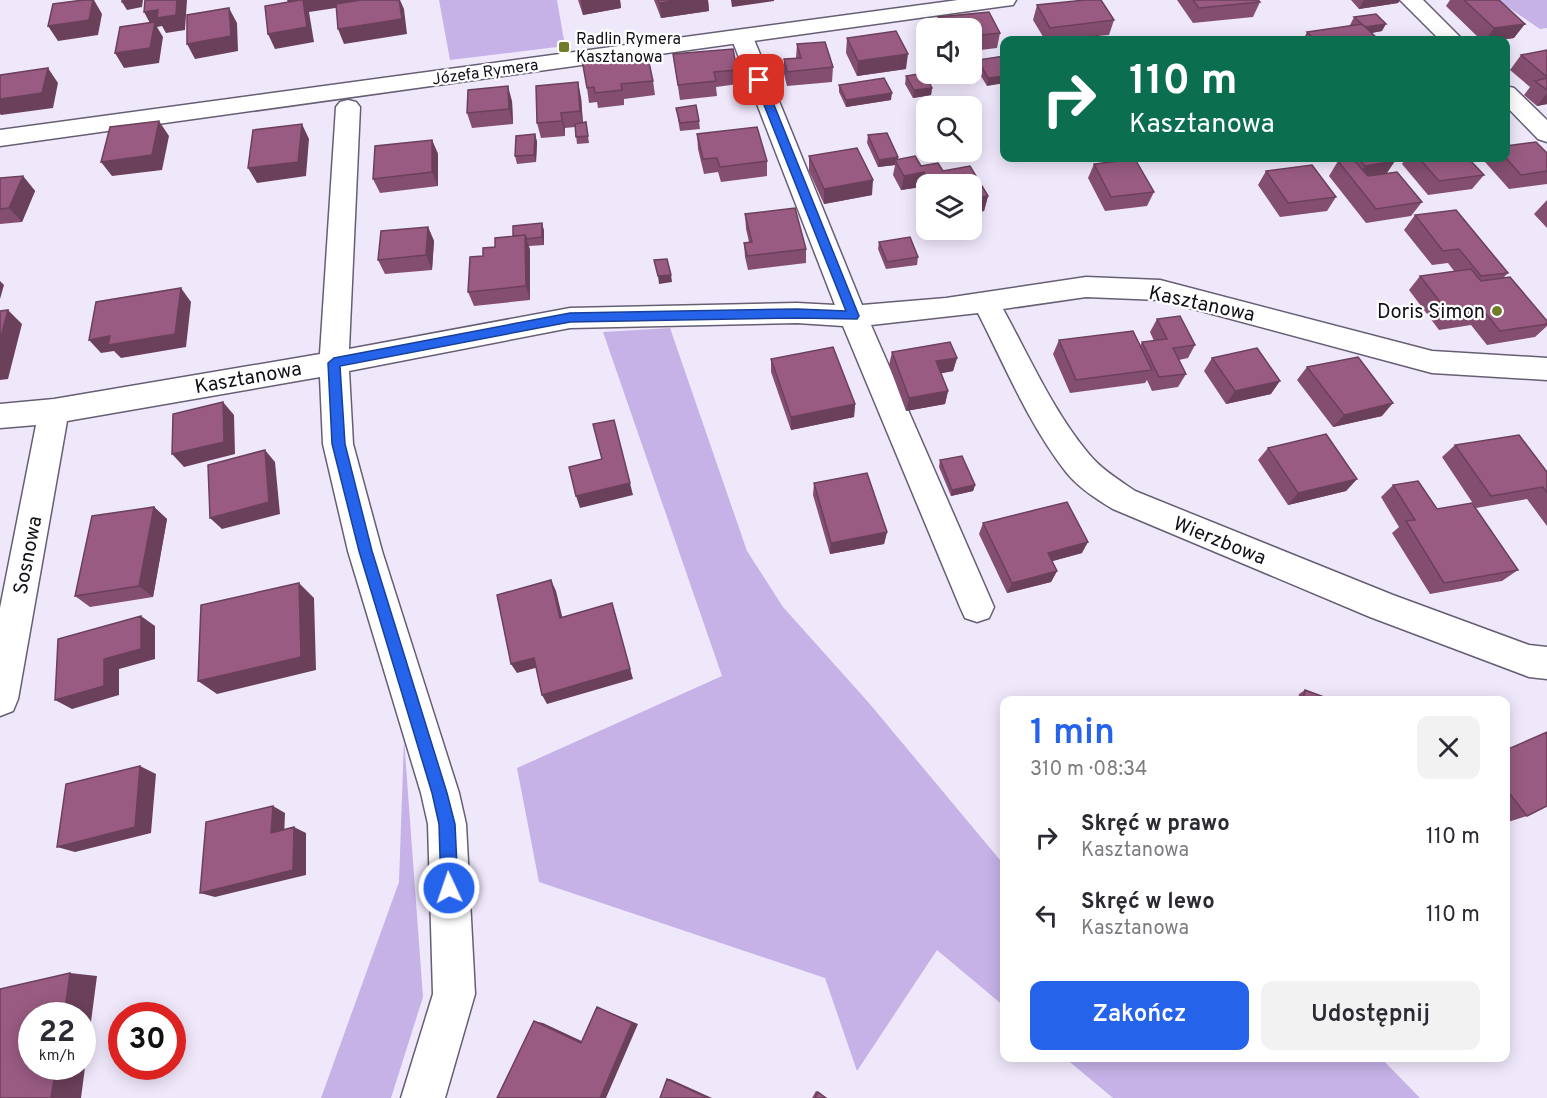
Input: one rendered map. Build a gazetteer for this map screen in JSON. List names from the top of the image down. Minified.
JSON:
{"streets":{"street":["Józefa Rymera","Kasztanowa","Wierzbowa","Sosnowa"]},"crossings":[["Kasztanowa","Wierzbowa"],["Kasztanowa","Sosnowa"]],"places":{"transit":["Radlin Rymera Kasztanowa"],"other":["Doris Simon"]},"page":{"turn":["110 m","Kasztanowa"],"heading":["1 min","310 m · 08:34"],"list":[{"name":"Skręć w prawo","note":"Kasztanowa","value":"110 m"},{"name":"Skręć w lewo","note":"Kasztanowa","value":"110 m"}],"buttons":["Zakończ","Udostępnij"],"speed":"22 km/h","limit":"30"}}
